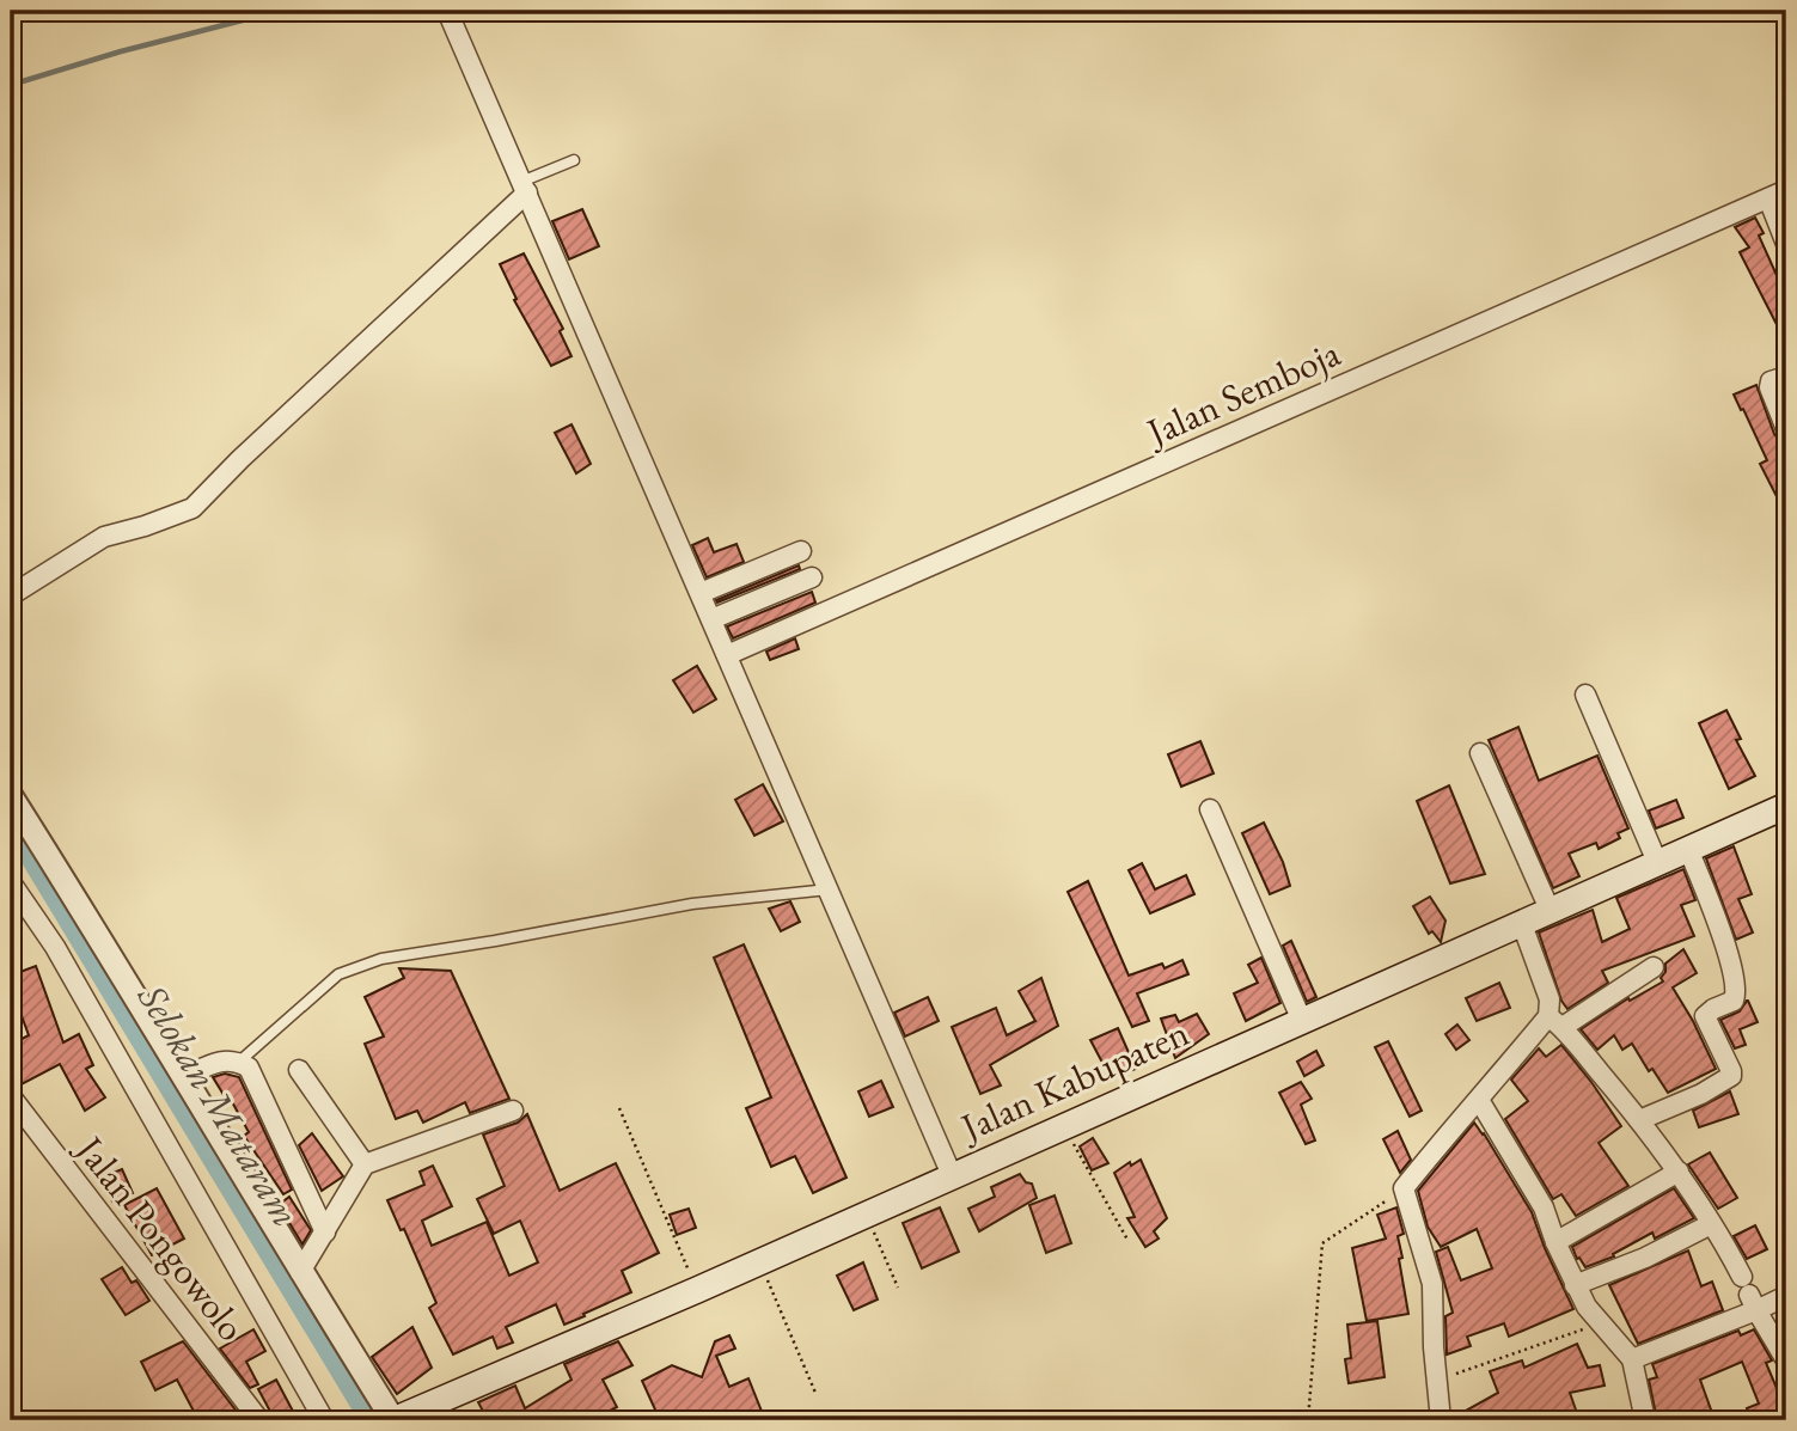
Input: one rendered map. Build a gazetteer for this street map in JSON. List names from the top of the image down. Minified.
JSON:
{"streets":{"main road":["Jalan Kabupaten"],"street":["Jalan Semboja","Jalan Pongowolo"]},"water":["Selokan Mataram"]}
